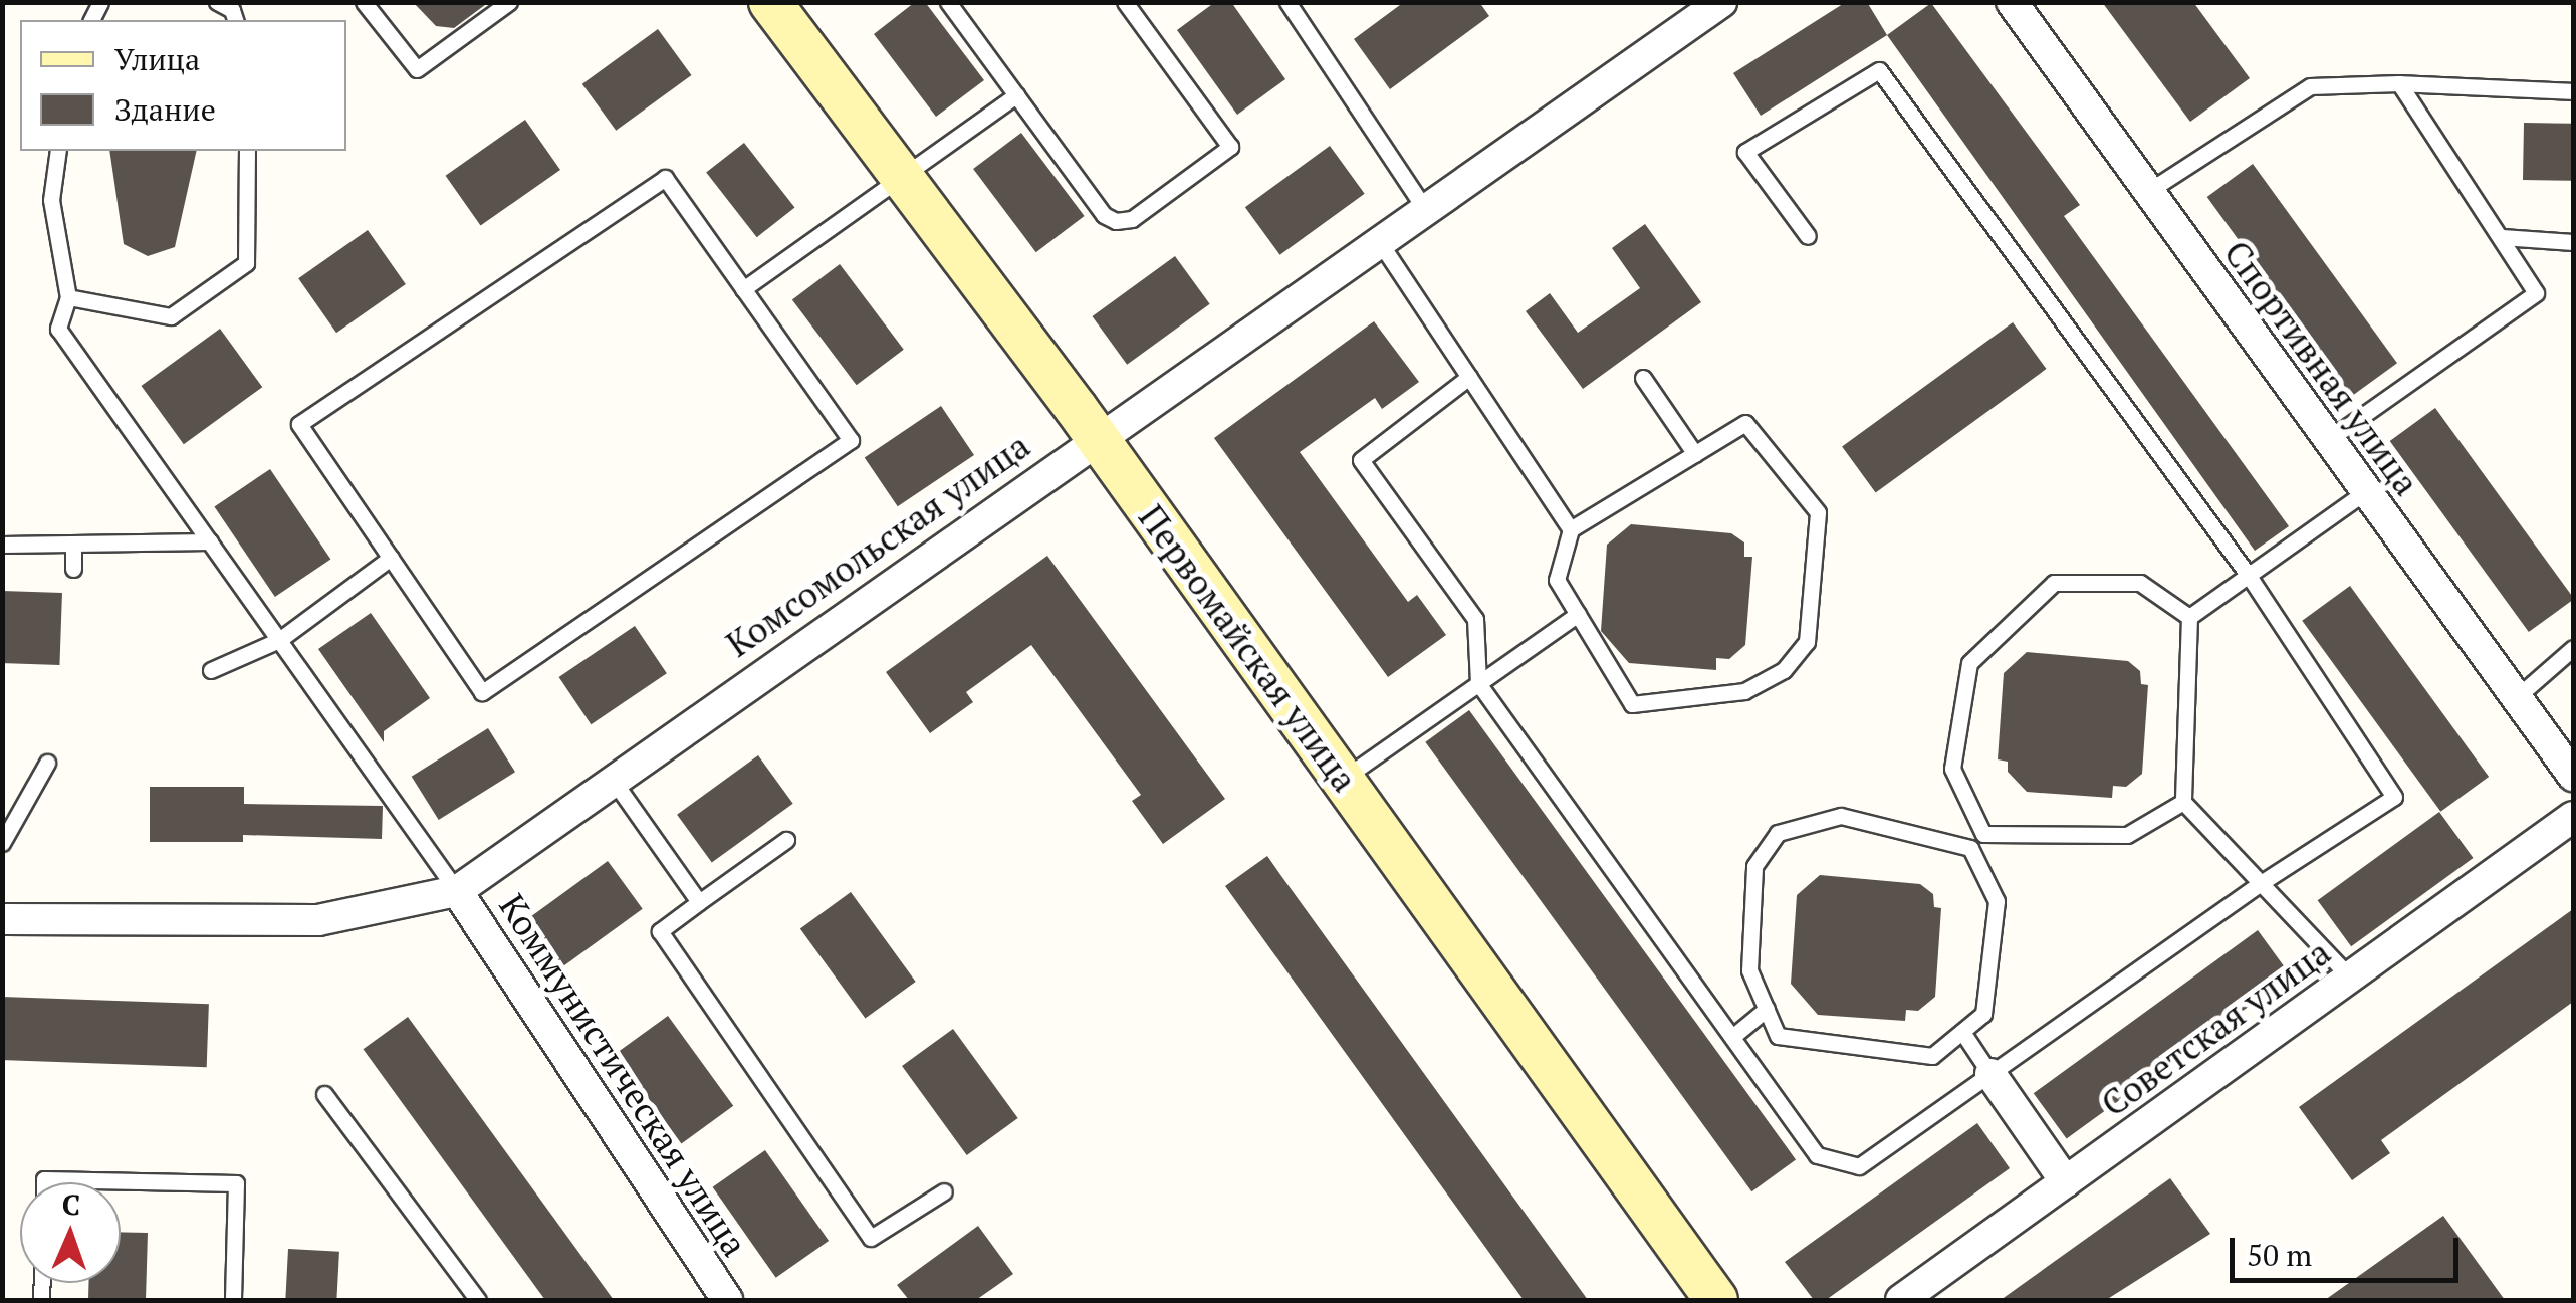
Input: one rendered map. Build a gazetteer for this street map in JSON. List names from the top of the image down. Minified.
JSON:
{"streets":{"street":["Спортивная улица","Комсомольская улица","Первомайская улица","Советская улица","Коммунистическая улица"]},"crossings":[["Комсомольская улица","Первомайская улица"],["Комсомольская улица","Коммунистическая улица"]],"legend":["Улица","Здание"],"scale_bar":"50 m","north":"top"}
